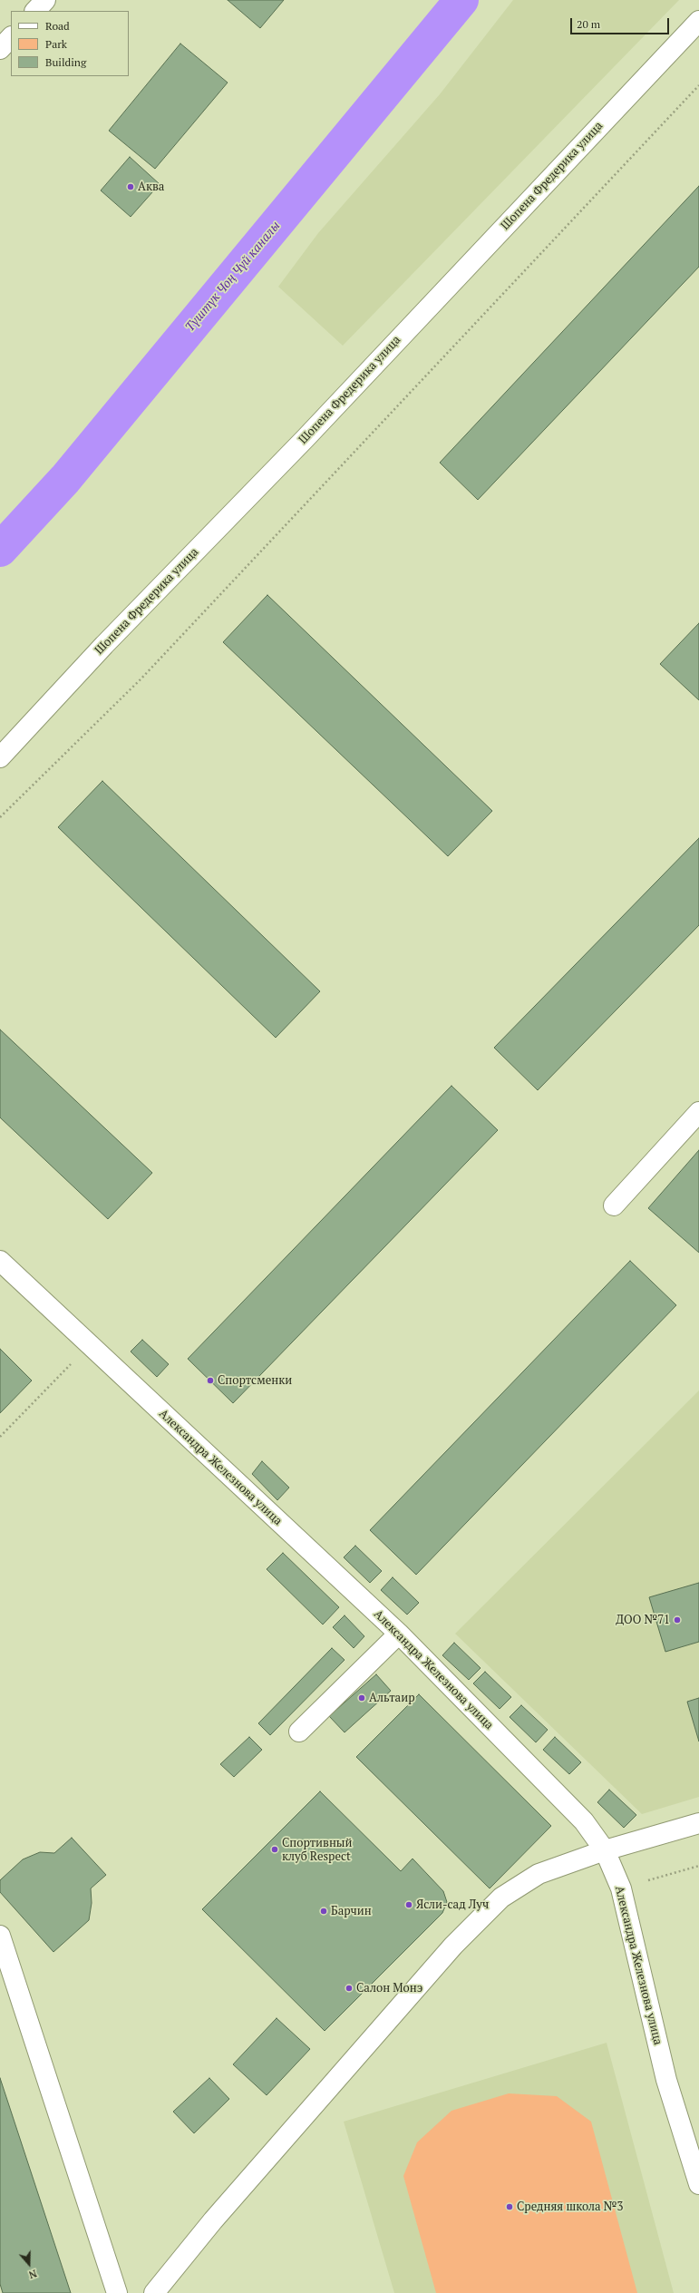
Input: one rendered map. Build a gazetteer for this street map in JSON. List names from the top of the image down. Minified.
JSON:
{"streets":{"street":["Шопена Фредерика улица","Александра Железнова улица"]},"water":["Түштүк Чоң Чүй каналы"],"places":["Аква","Спортсменки","ДОО №71","Альтаир","Спортивный клуб Respect","Ясли-сад Луч","Барчин","Салон Монэ","Средняя школа №3"],"legend":["Road","Park","Building"],"scale_bar":"20 m","north":"bottom"}
